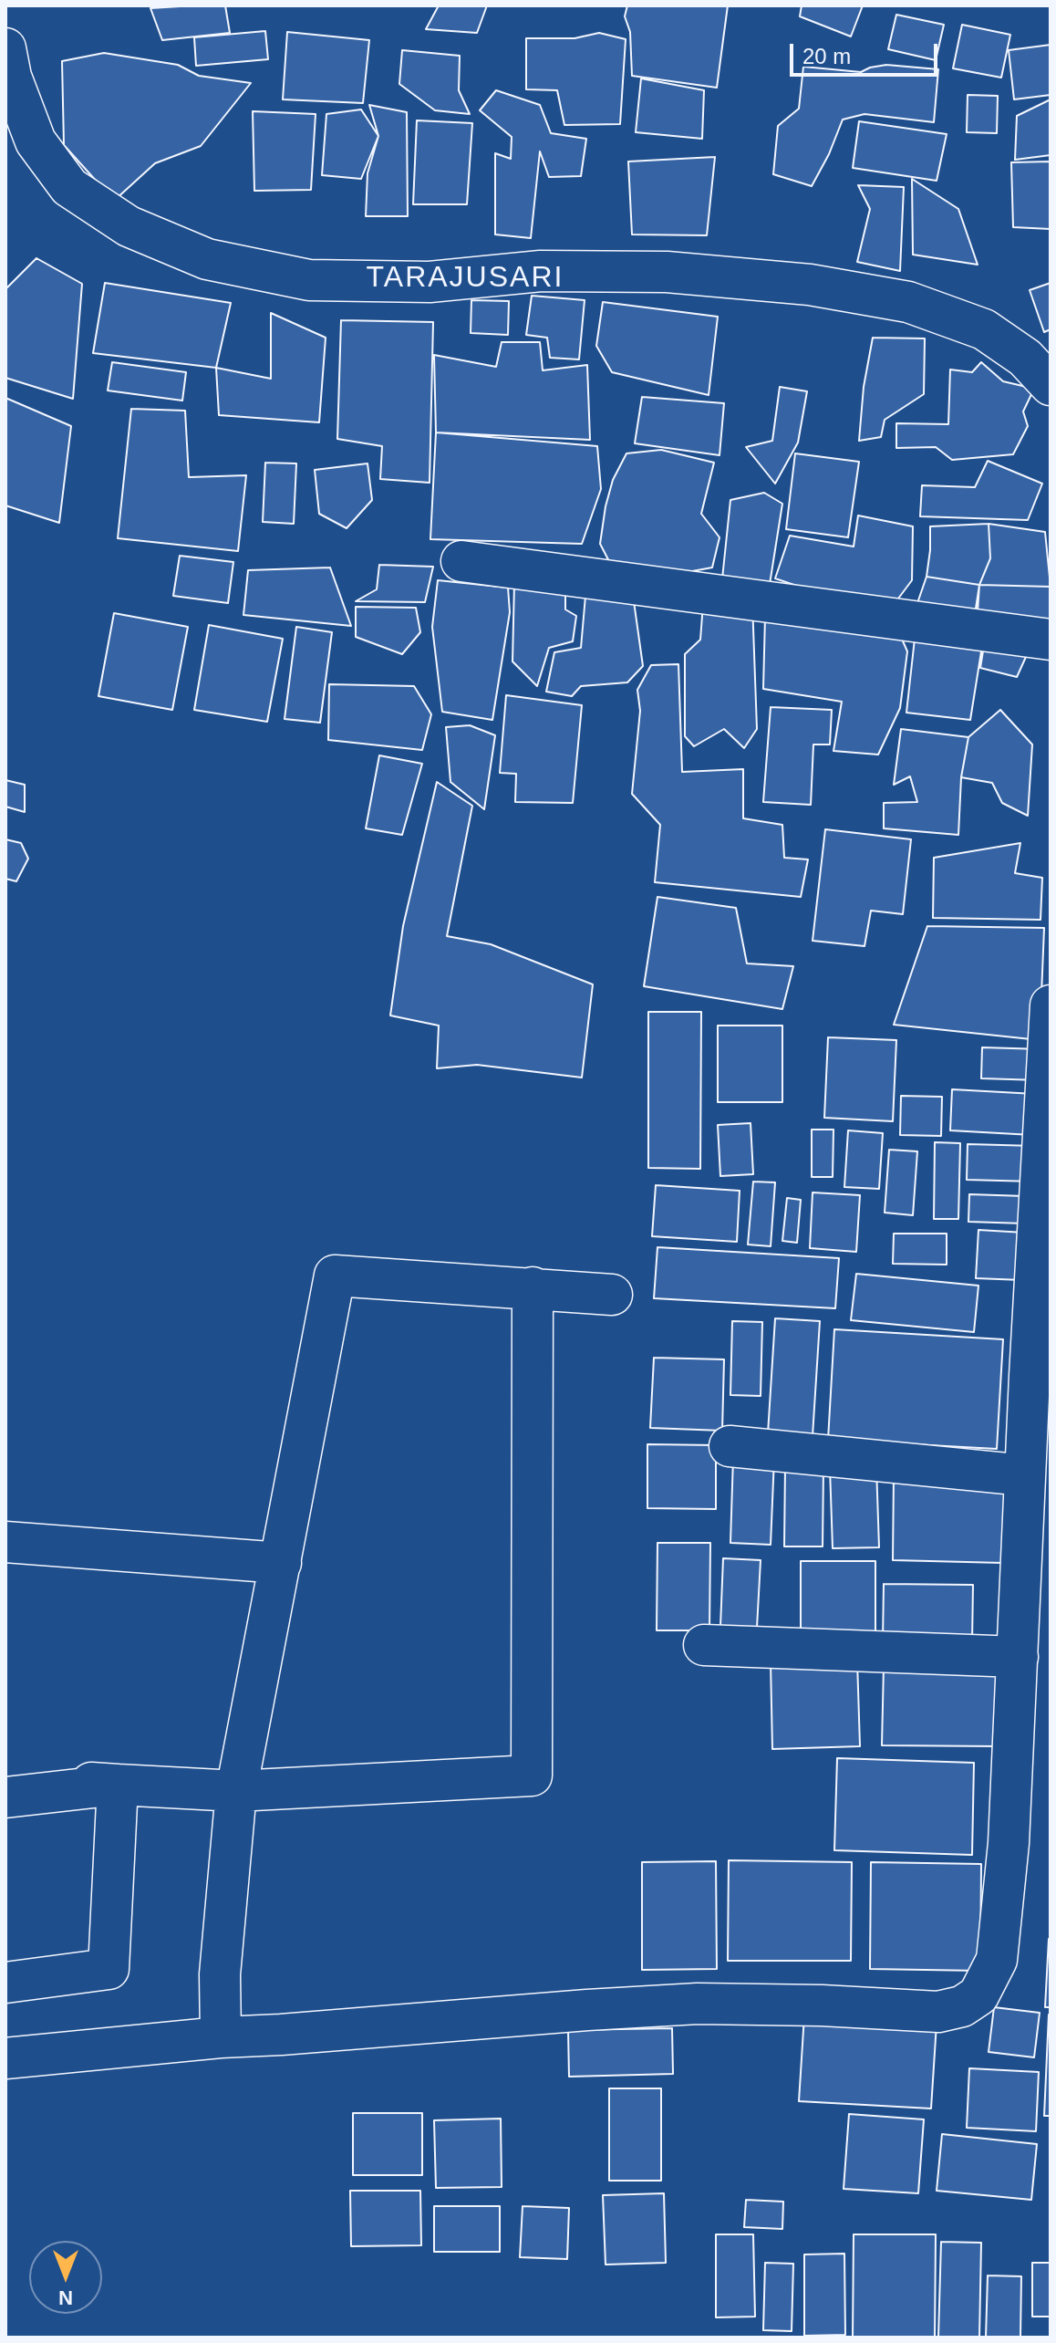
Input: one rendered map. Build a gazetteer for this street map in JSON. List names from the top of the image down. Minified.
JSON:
{"districts":["TARAJUSARI"],"scale_bar":"20 m","north":"bottom"}
